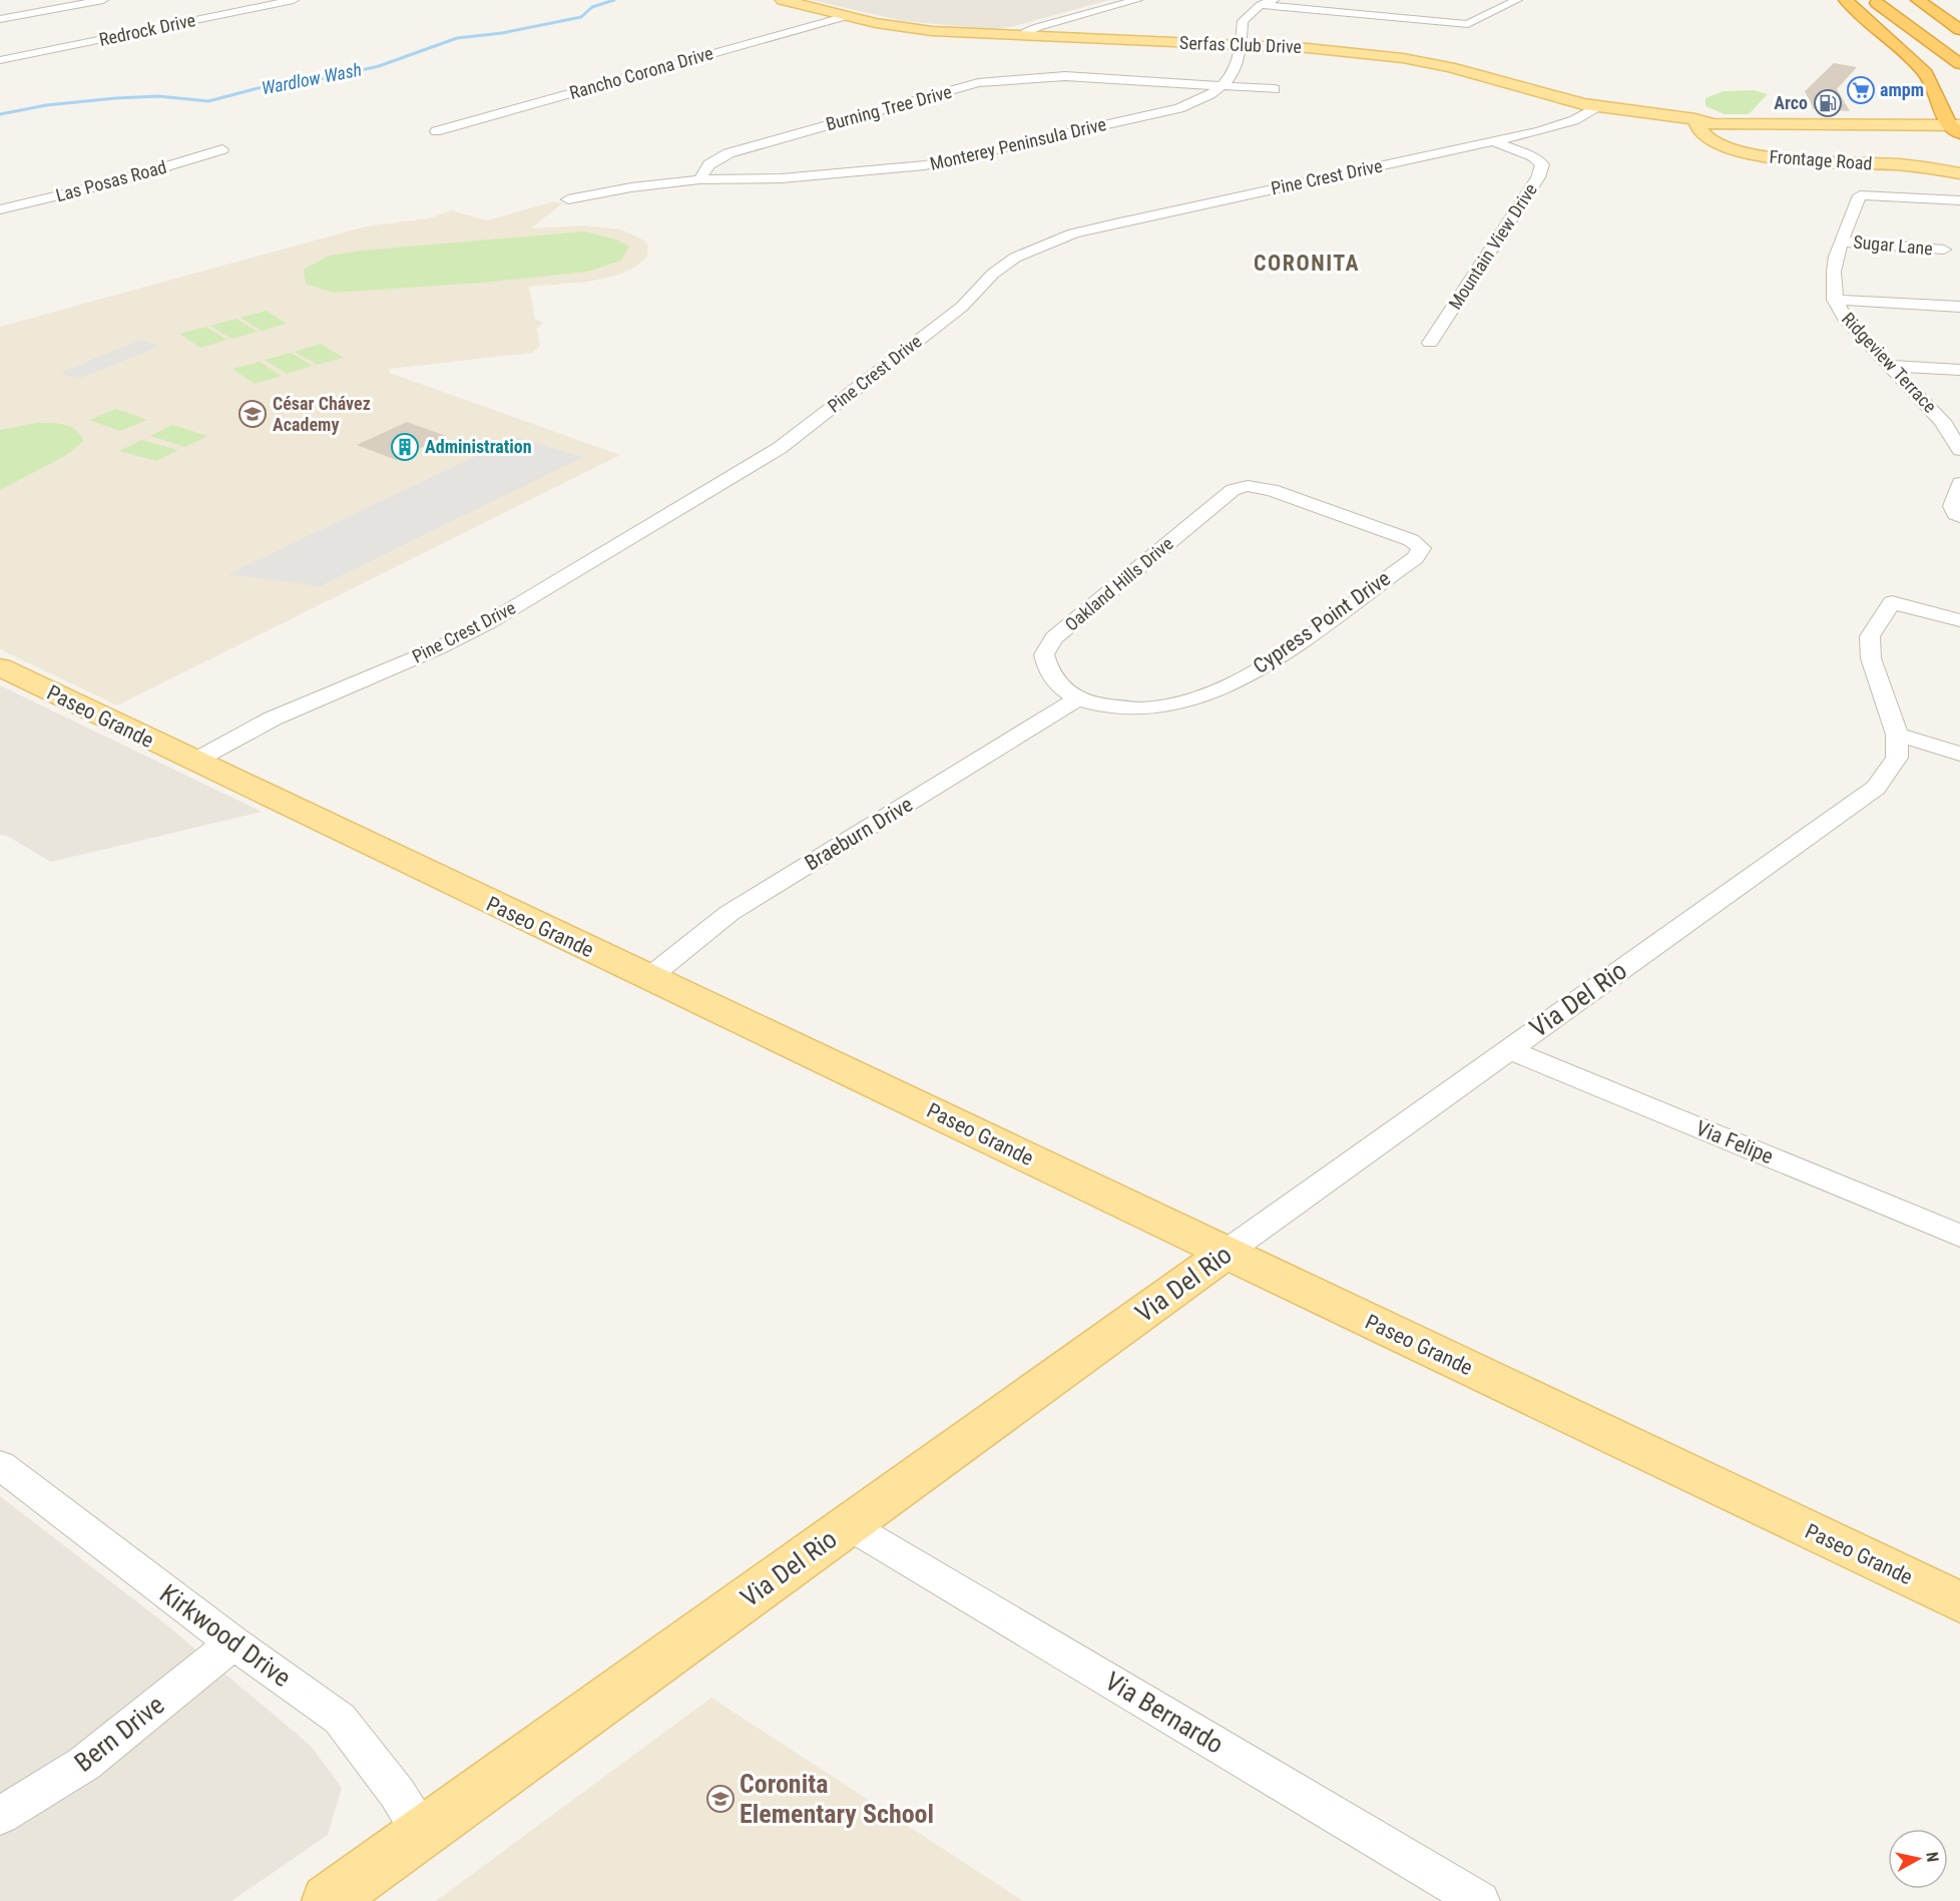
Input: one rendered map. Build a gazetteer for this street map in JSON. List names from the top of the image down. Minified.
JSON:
{"streets":{"main road":["Serfas Club Drive","Frontage Road","Paseo Grande","Via Del Rio"],"street":["Redrock Drive","Rancho Corona Drive","Burning Tree Drive","Monterey Peninsula Drive","Pine Crest Drive","Las Posas Road","Sugar Lane","Mountain View Drive","Ridgeview Terrace","Oakland Hills Drive","Cypress Point Drive","Braeburn Drive","Via Felipe","Kirkwood Drive","Via Bernardo","Bern Drive"]},"crossings":[["Serfas Club Drive","Rancho Corona Drive"],["Serfas Club Drive","Frontage Road"],["Serfas Club Drive","Pine Crest Drive"],["Burning Tree Drive","Monterey Peninsula Drive"],["Pine Crest Drive","Mountain View Drive"],["Pine Crest Drive","Paseo Grande"],["Sugar Lane","Ridgeview Terrace"],["Oakland Hills Drive","Cypress Point Drive"],["Oakland Hills Drive","Braeburn Drive"],["Cypress Point Drive","Braeburn Drive"],["Paseo Grande","Braeburn Drive"],["Paseo Grande","Via Del Rio"],["Via Del Rio","Via Felipe"],["Via Del Rio","Kirkwood Drive"],["Via Del Rio","Via Bernardo"],["Kirkwood Drive","Bern Drive"]],"districts":["CORONITA"],"water":["Wardlow Wash"],"places":{"supermarket":["ampm"],"fuel station":["Arco"],"school or university":["César Chávez Academy","Coronita Elementary School"],"building":["Administration"]},"north":"right"}
